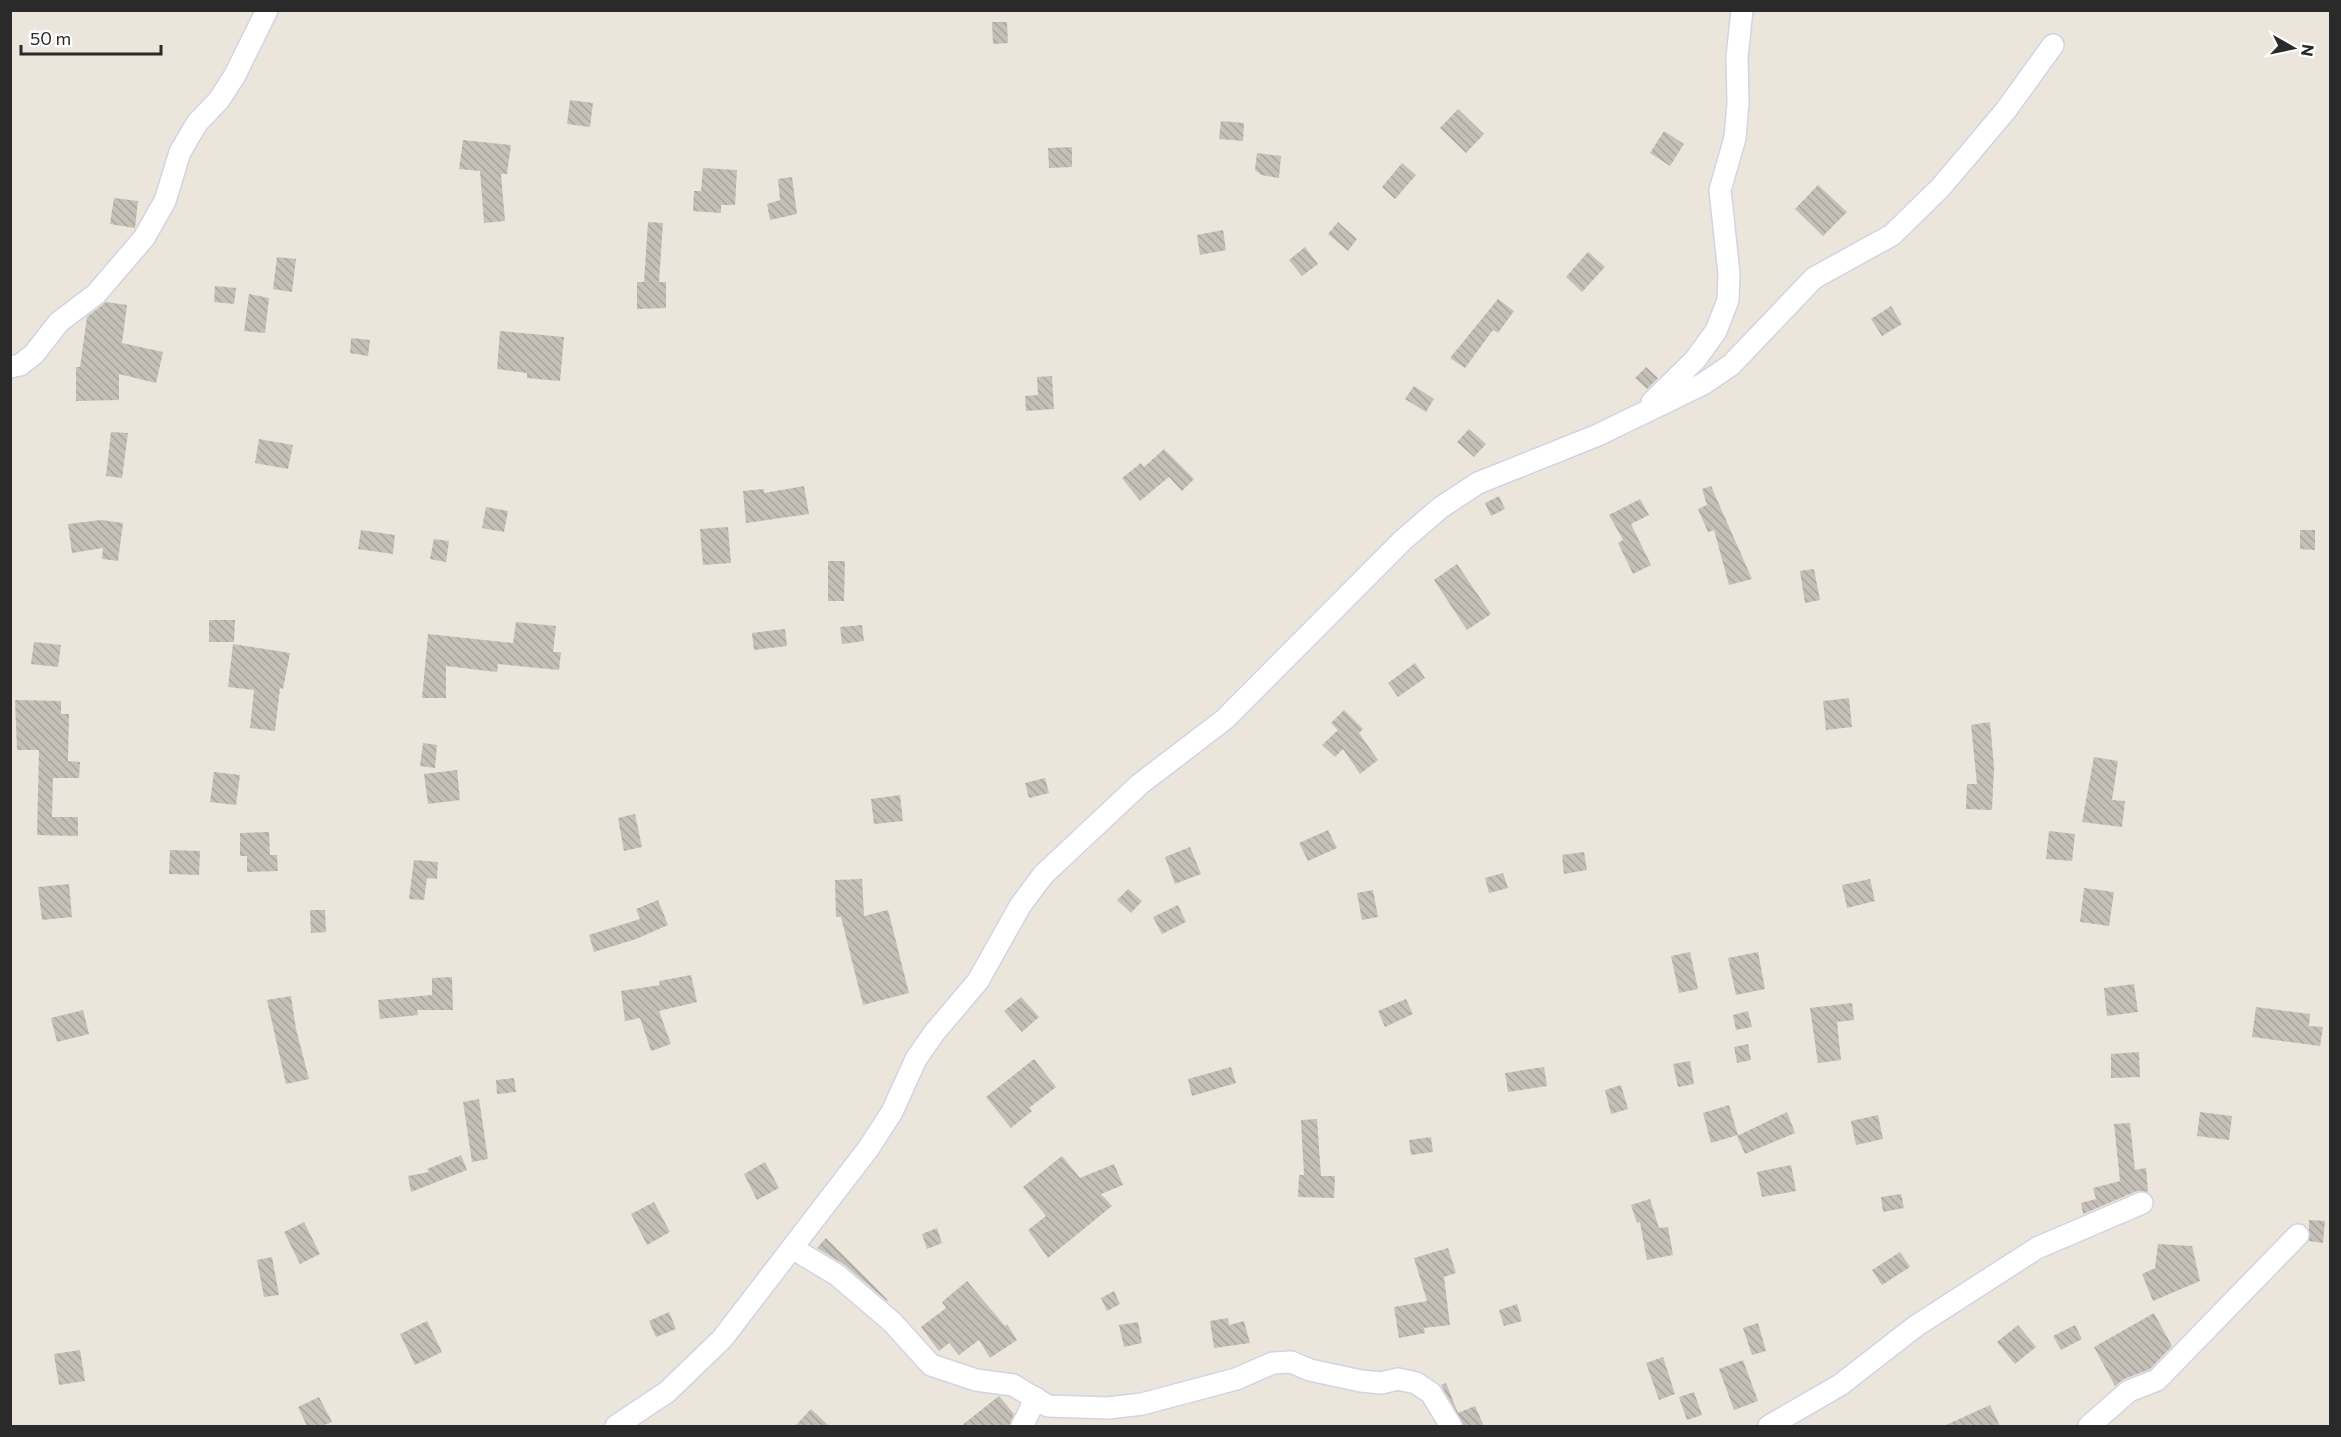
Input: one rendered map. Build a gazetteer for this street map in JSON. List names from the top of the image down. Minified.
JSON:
{"scale_bar":"50 m","north":"right"}
